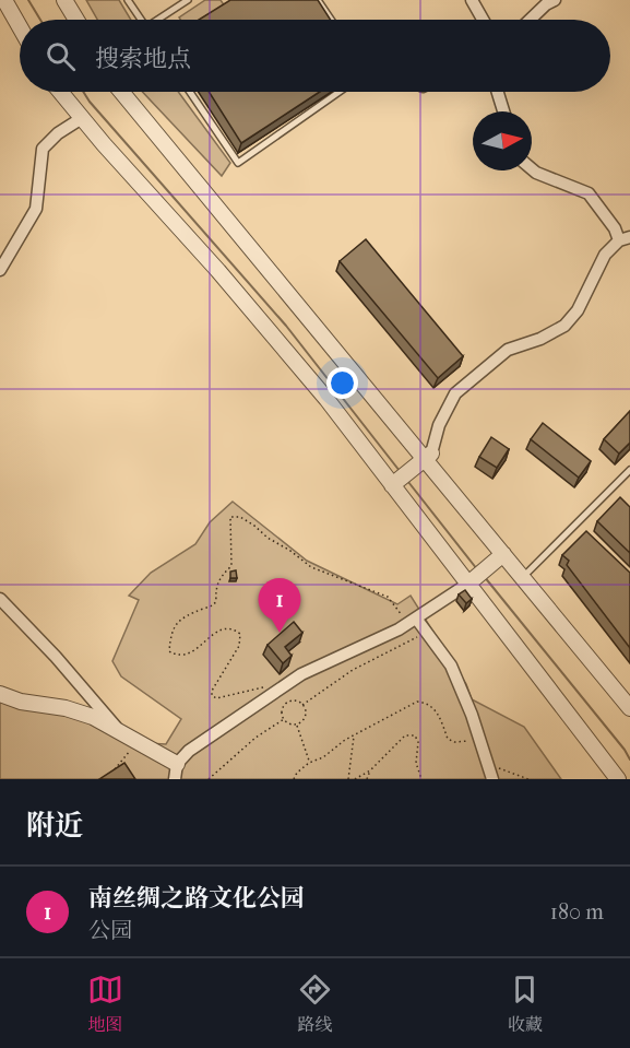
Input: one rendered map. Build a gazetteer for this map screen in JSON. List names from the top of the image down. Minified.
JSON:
{"north":"right","page":{"search":"搜索地点","pins":"1","heading":"附近","list":[{"mark":"1","name":"南丝绸之路文化公园","note":"公园","value":"180 m"}],"nav":["地图","路线","收藏"]}}
